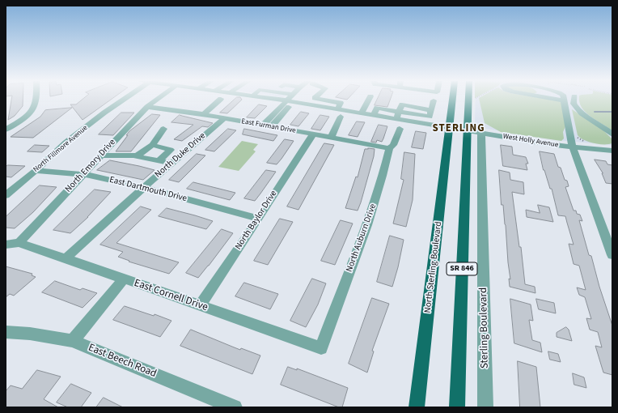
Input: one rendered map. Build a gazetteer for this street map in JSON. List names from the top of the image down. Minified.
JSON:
{"streets":{"main road":["North Sterling Boulevard","SR 846"],"street":["East Furman Drive","West Holly Avenue","North Fillmore Avenue","North Duke Drive","North Emory Drive","East Dartmouth Drive","North Baylor Drive","North Auburn Drive","East Cornell Drive","Sterling Boulevard","East Beech Road"]},"crossings":[["East Furman Drive","North Duke Drive"],["East Furman Drive","North Emory Drive"],["East Furman Drive","North Baylor Drive"],["East Furman Drive","North Auburn Drive"],["West Holly Avenue","North Auburn Drive"],["West Holly Avenue","North Sterling Boulevard"],["West Holly Avenue","SR 846"],["West Holly Avenue","Sterling Boulevard"],["North Fillmore Avenue","East Dartmouth Drive"],["North Duke Drive","East Dartmouth Drive"],["North Duke Drive","East Cornell Drive"],["North Emory Drive","East Dartmouth Drive"],["North Emory Drive","East Cornell Drive"],["East Dartmouth Drive","North Baylor Drive"],["North Baylor Drive","East Cornell Drive"],["North Auburn Drive","East Cornell Drive"],["North Sterling Boulevard","SR 846"]],"districts":["STERLING"]}
